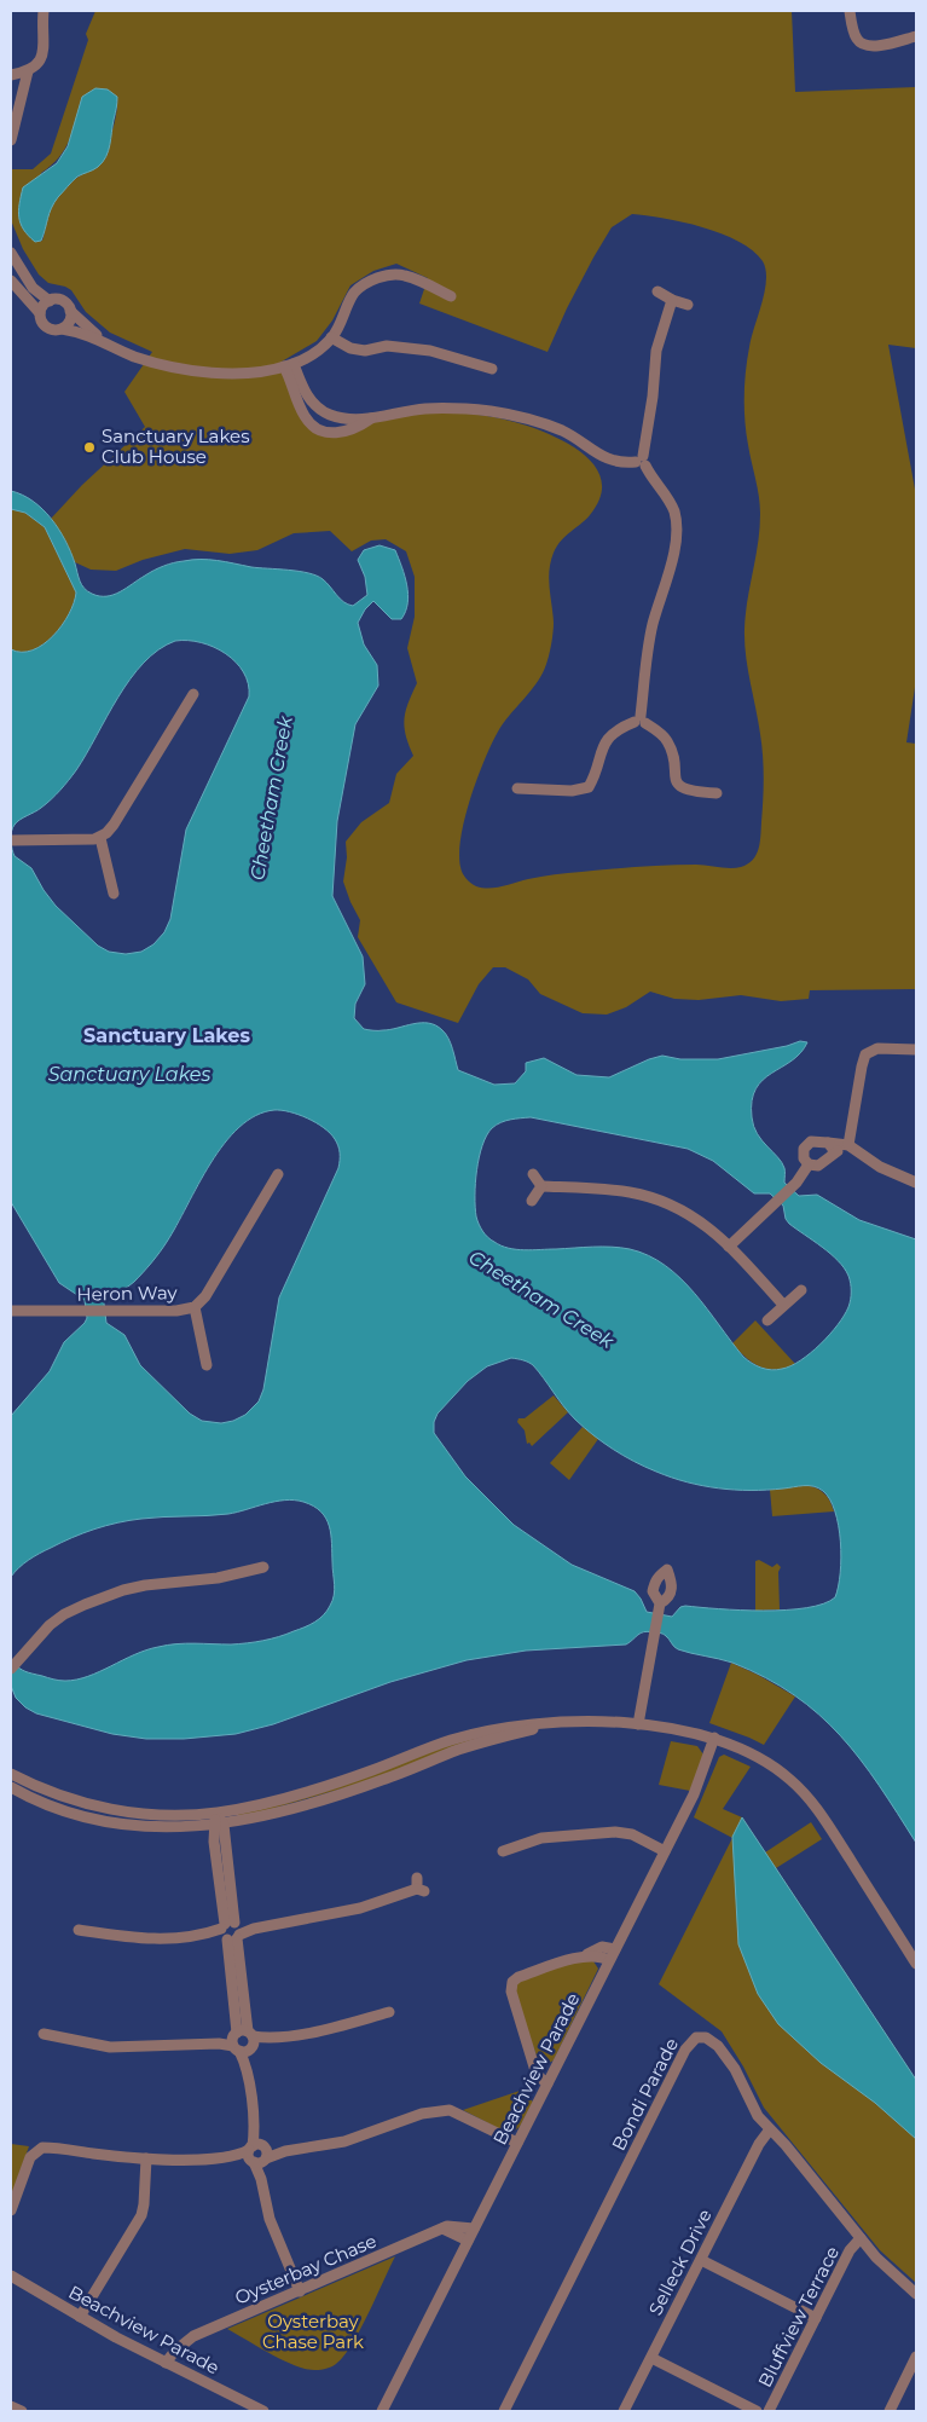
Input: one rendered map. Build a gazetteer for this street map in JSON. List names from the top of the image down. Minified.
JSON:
{"streets":{"street":["Heron Way","Beachview Parade","Bondi Parade","Selleck Drive","Oysterbay Chase","Bluffview Terrace"]},"crossings":[["Beachview Parade","Oysterbay Chase"],["Bondi Parade","Selleck Drive"],["Bondi Parade","Bluffview Terrace"]],"districts":["Sanctuary Lakes"],"water":["Cheetham Creek","Sanctuary Lakes"],"parks":["Oysterbay Chase Park"],"places":["Sanctuary Lakes Club House"]}
